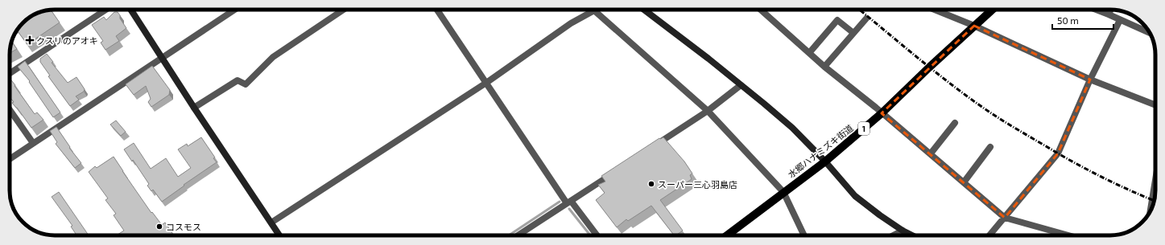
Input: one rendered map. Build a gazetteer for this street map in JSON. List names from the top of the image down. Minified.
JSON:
{"streets":{"main road":["1","水郷ハナミズキ街道"]},"places":{"health":["クスリのアオキ"],"other":["スーパー三心羽島店","コスモス"]},"scale_bar":"50 m"}
